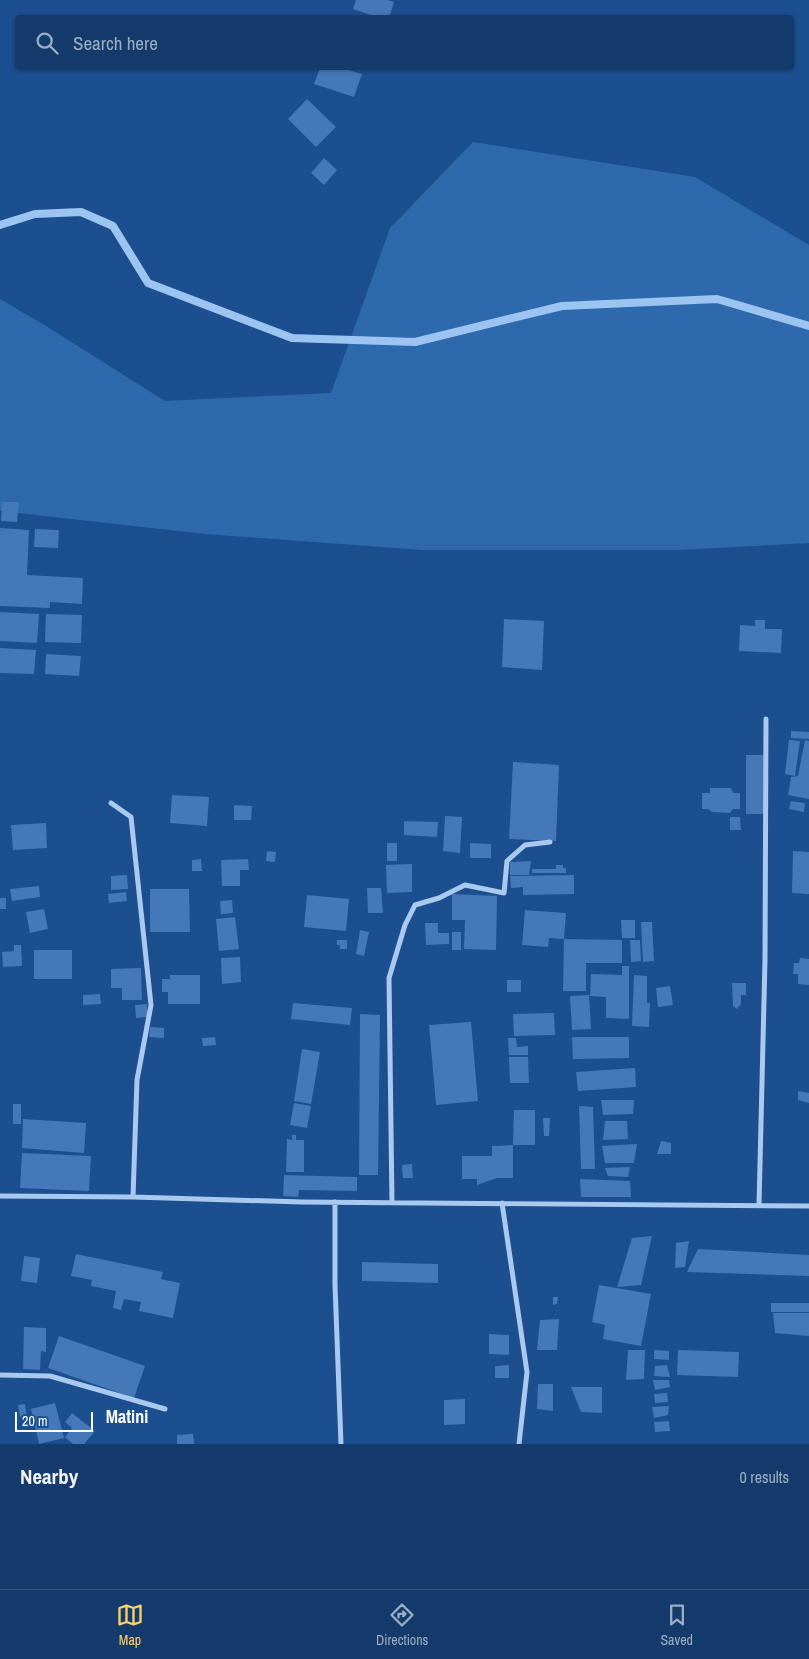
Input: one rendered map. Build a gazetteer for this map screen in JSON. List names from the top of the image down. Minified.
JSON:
{"districts":["Matini"],"scale_bar":"20 m","page":{"search":"Search here","scale":"20 m","heading":["Nearby","0 results"],"nav":["Map","Directions","Saved"]}}
